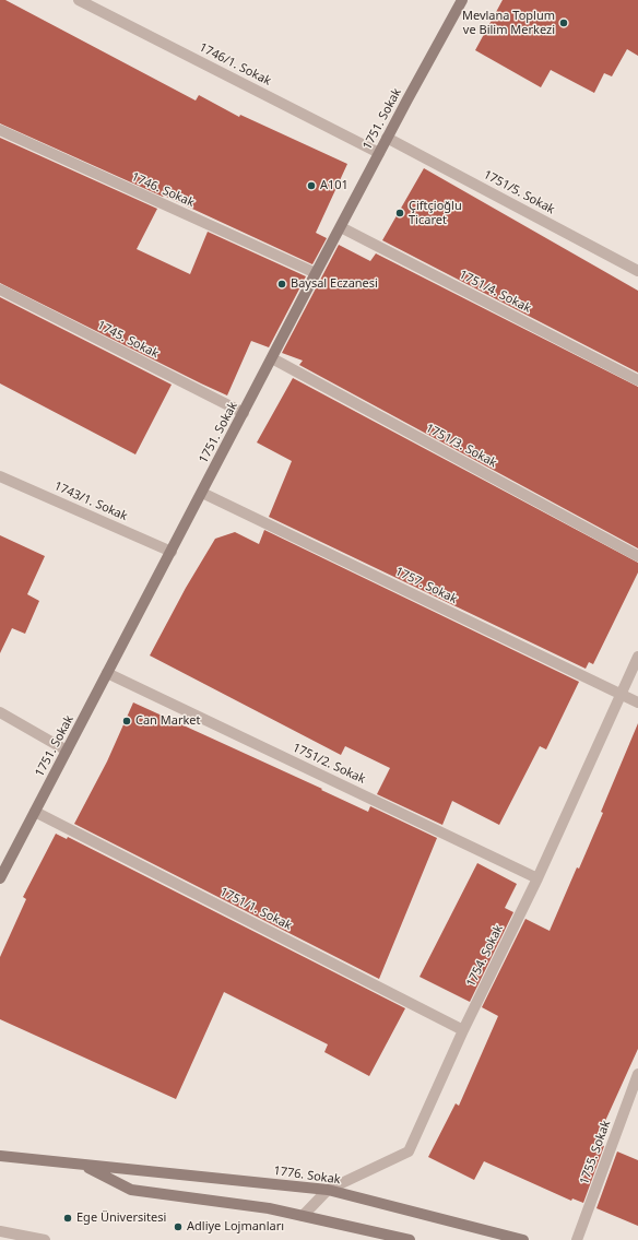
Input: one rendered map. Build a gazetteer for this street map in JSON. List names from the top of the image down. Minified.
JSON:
{"streets":{"street":["1746/1. Sokak","1751. Sokak","1746. Sokak","1751/5. Sokak","1751/4. Sokak","1745. Sokak","1751/3. Sokak","1743/1. Sokak","1757. Sokak","1751/2. Sokak","1751/1. Sokak","1754. Sokak","1755. Sokak","1776. Sokak"]},"crossings":[["1746/1. Sokak","1751. Sokak"],["1751. Sokak","1746. Sokak"],["1751. Sokak","1751/5. Sokak"],["1751. Sokak","1751/4. Sokak"],["1751. Sokak","1745. Sokak"],["1751. Sokak","1751/3. Sokak"],["1751. Sokak","1743/1. Sokak"],["1751. Sokak","1757. Sokak"],["1751. Sokak","1751/2. Sokak"],["1751. Sokak","1751/1. Sokak"],["1757. Sokak","1754. Sokak"],["1751/2. Sokak","1754. Sokak"],["1751/1. Sokak","1754. Sokak"],["1754. Sokak","1776. Sokak"]],"places":["Mevlana Toplum ve Bilim Merkezi","A101","Çiftçioğlu Ticaret","Baysal Eczanesi","Can Market","Ege Üniversitesi","Adliye Lojmanları"]}
